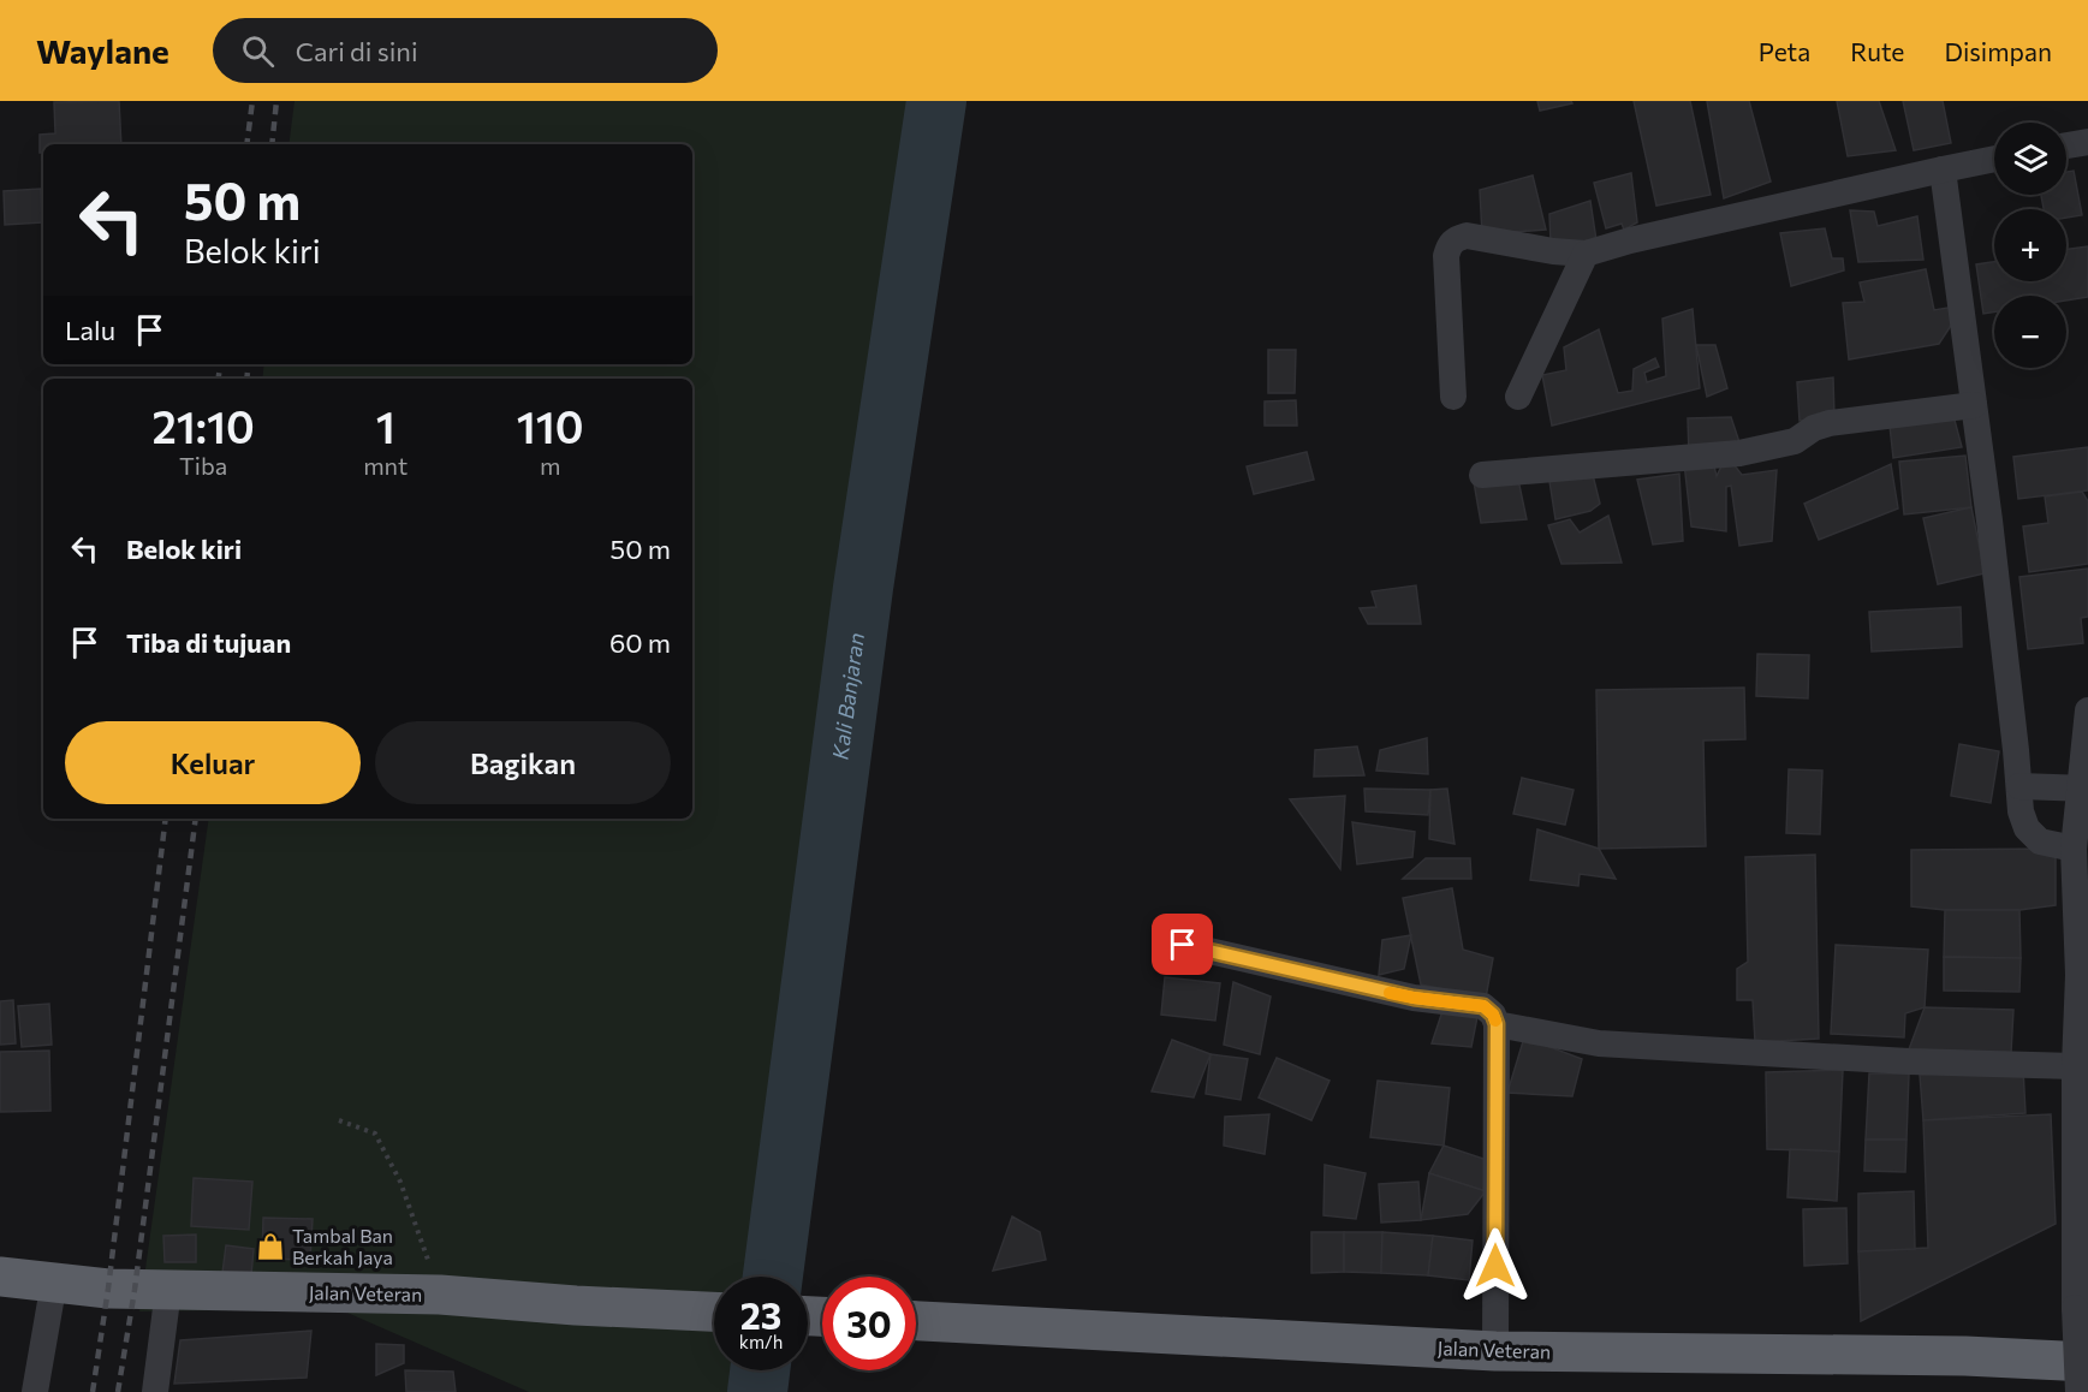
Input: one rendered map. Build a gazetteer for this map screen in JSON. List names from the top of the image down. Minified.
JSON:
{"streets":{"highway":["Jalan Veteran"]},"water":["Kali Banjaran"],"places":{"shop":["Tambal Ban Berkah Jaya"]},"page":{"header":"Waylane","search":"Cari di sini","nav":["Peta","Rute","Disimpan"],"map_buttons":["+","−"],"turn":["50 m","Belok kiri"],"then":"Lalu","eta":["21:10","Tiba","1","mnt","110","m"],"list":[{"name":"Belok kiri","value":"50 m"},{"name":"Tiba di tujuan","value":"60 m"}],"buttons":["Keluar","Bagikan"],"speed":"23 km/h","limit":"30"}}
